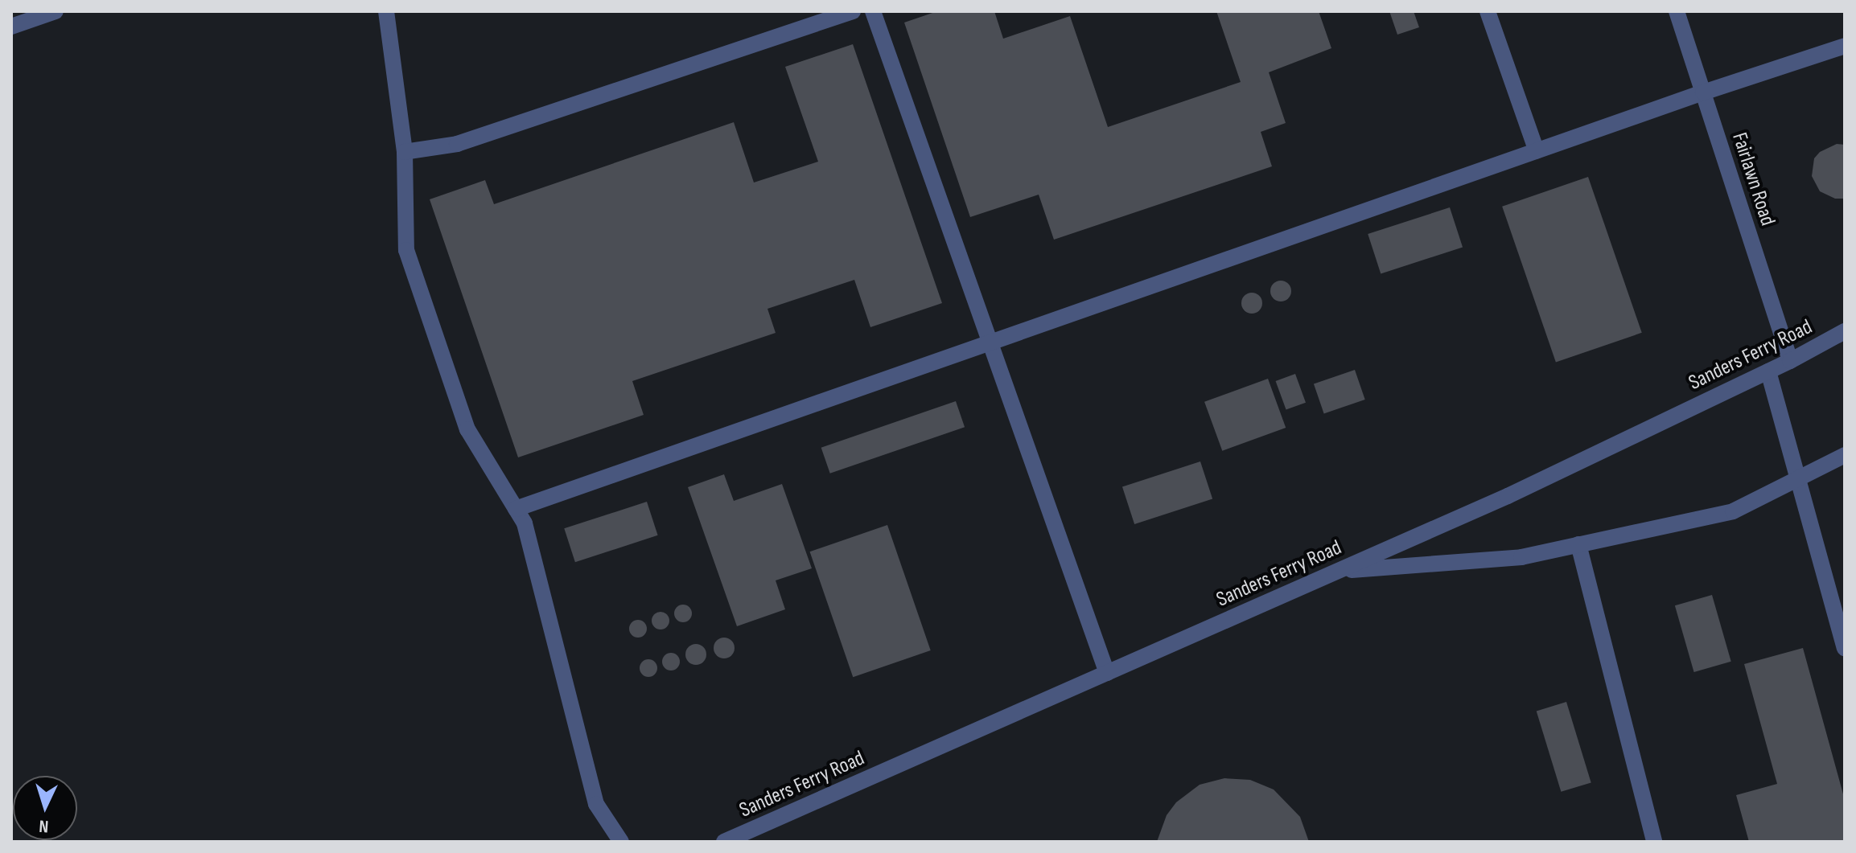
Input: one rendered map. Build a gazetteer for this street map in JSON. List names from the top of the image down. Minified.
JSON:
{"streets":{"street":["Fairlawn Road","Sanders Ferry Road"]},"crossings":[["Fairlawn Road","Sanders Ferry Road"]],"north":"bottom"}
